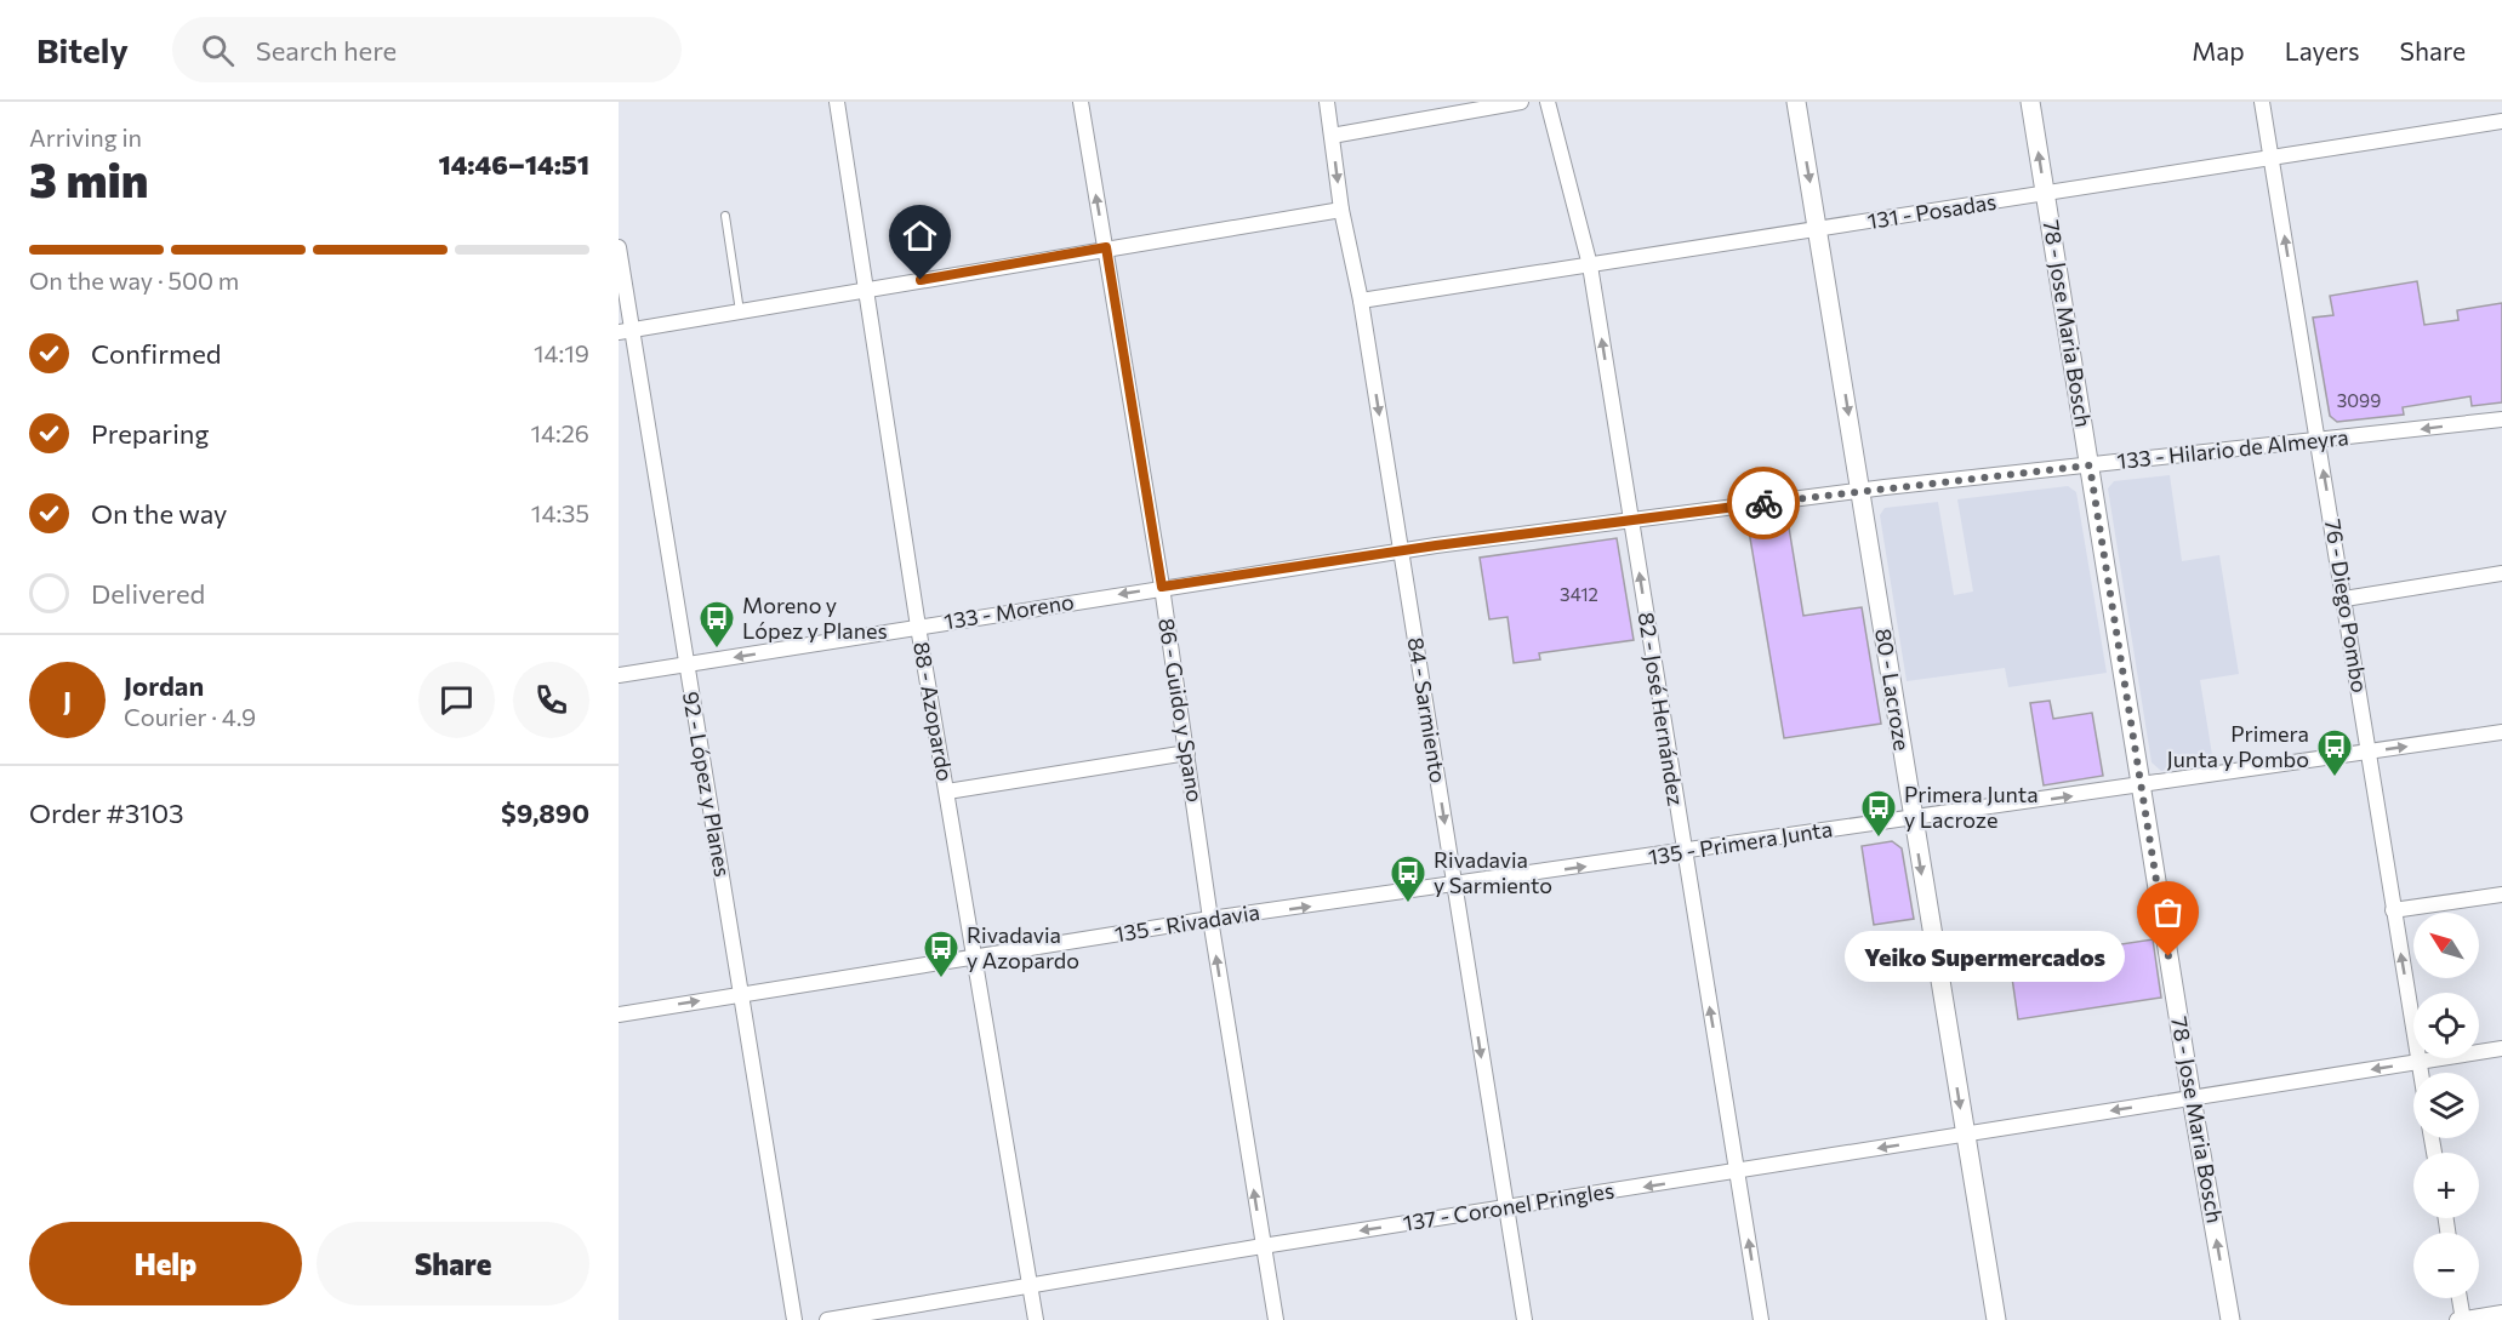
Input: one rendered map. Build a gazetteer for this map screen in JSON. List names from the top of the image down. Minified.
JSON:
{"streets":{"street":["131 - Posadas","78 - Jose Maria Bosch","133 - Hilario de Almeyra","76 - Diego Pombo","133 - Moreno","80 - Lacroze","82 - José Hernández","86 - Guido y Spano","84 - Sarmiento","88 - Azopardo","92 - López y Planes","135 - Primera Junta","135 - Rivadavia","137 - Coronel Pringles"]},"crossings":[["131 - Posadas","78 - Jose Maria Bosch"],["131 - Posadas","76 - Diego Pombo"],["131 - Posadas","80 - Lacroze"],["131 - Posadas","82 - José Hernández"],["131 - Posadas","84 - Sarmiento"],["78 - Jose Maria Bosch","133 - Hilario de Almeyra"],["78 - Jose Maria Bosch","135 - Primera Junta"],["78 - Jose Maria Bosch","137 - Coronel Pringles"],["133 - Hilario de Almeyra","76 - Diego Pombo"],["133 - Hilario de Almeyra","133 - Moreno"],["133 - Hilario de Almeyra","80 - Lacroze"],["133 - Hilario de Almeyra","82 - José Hernández"],["133 - Hilario de Almeyra","84 - Sarmiento"],["76 - Diego Pombo","135 - Primera Junta"],["76 - Diego Pombo","137 - Coronel Pringles"],["133 - Moreno","86 - Guido y Spano"],["133 - Moreno","84 - Sarmiento"],["133 - Moreno","88 - Azopardo"],["133 - Moreno","92 - López y Planes"],["80 - Lacroze","135 - Primera Junta"],["80 - Lacroze","137 - Coronel Pringles"],["82 - José Hernández","135 - Primera Junta"],["82 - José Hernández","137 - Coronel Pringles"],["86 - Guido y Spano","135 - Rivadavia"],["86 - Guido y Spano","137 - Coronel Pringles"],["84 - Sarmiento","135 - Primera Junta"],["84 - Sarmiento","135 - Rivadavia"],["84 - Sarmiento","137 - Coronel Pringles"],["88 - Azopardo","135 - Rivadavia"],["88 - Azopardo","137 - Coronel Pringles"],["92 - López y Planes","135 - Rivadavia"],["135 - Primera Junta","135 - Rivadavia"]],"one_way":["76 - Diego Pombo","133 - Moreno","80 - Lacroze","82 - José Hernández","86 - Guido y Spano","84 - Sarmiento","135 - Primera Junta","135 - Rivadavia","137 - Coronel Pringles"],"places":{"bus stop":["Moreno y López y Planes","Primera Junta y Pombo","Primera Junta y Lacroze","Rivadavia y Sarmiento","Rivadavia y Azopardo"],"other":["Yeiko Supermercados"]},"house_numbers":["3099","3412"],"north":"top left","page":{"header":"Bitely","search":"Search here","nav":["Map","Layers","Share"],"heading":["3 min","Arriving in","14:46–14:51"],"panel":["Jordan","Courier · 4.9","Order #3103","$9,890"],"bar":"On the way · 500 m","list":[["Confirmed","14:19"],["Preparing","14:26"],["On the way","14:35"],"Delivered"],"round":"J","map_buttons":["+","−"],"bubble":"Yeiko Supermercados","buttons":["Help","Share"]}}
